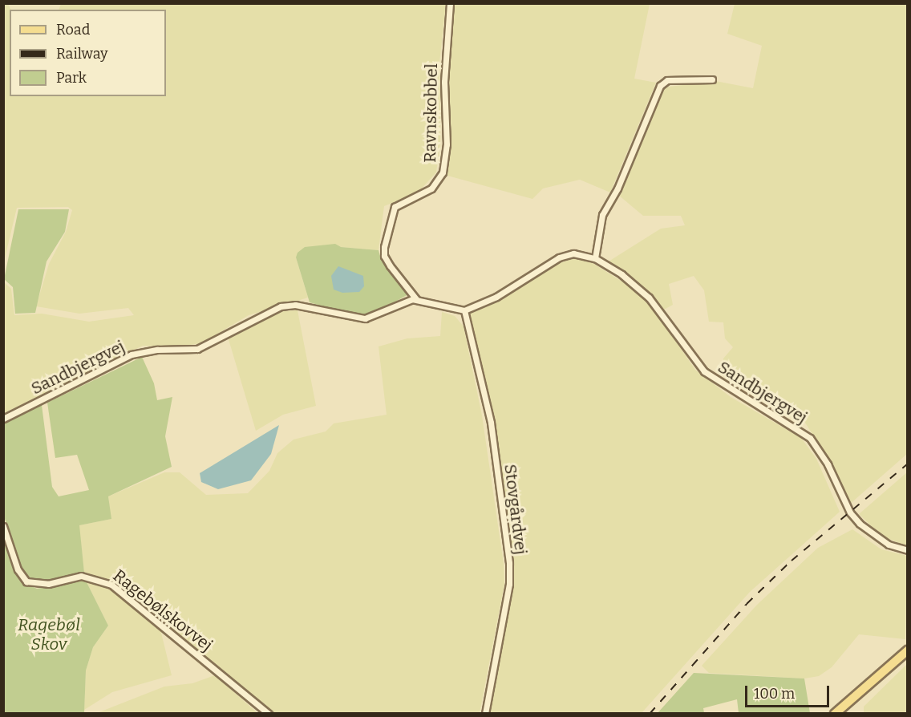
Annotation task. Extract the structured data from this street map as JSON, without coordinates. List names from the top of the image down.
{
  "streets": {
    "street": [
      "Ravnskobbel",
      "Sandbjergvej",
      "Stovgårdvej",
      "Ragebølskovvej"
    ]
  },
  "crossings": [
    ["Ravnskobbel", "Sandbjergvej"],
    ["Sandbjergvej", "Stovgårdvej"]
  ],
  "parks": ["Ragebøl Skov"],
  "legend": ["Road", "Railway", "Park"],
  "scale_bar": "100 m"
}
